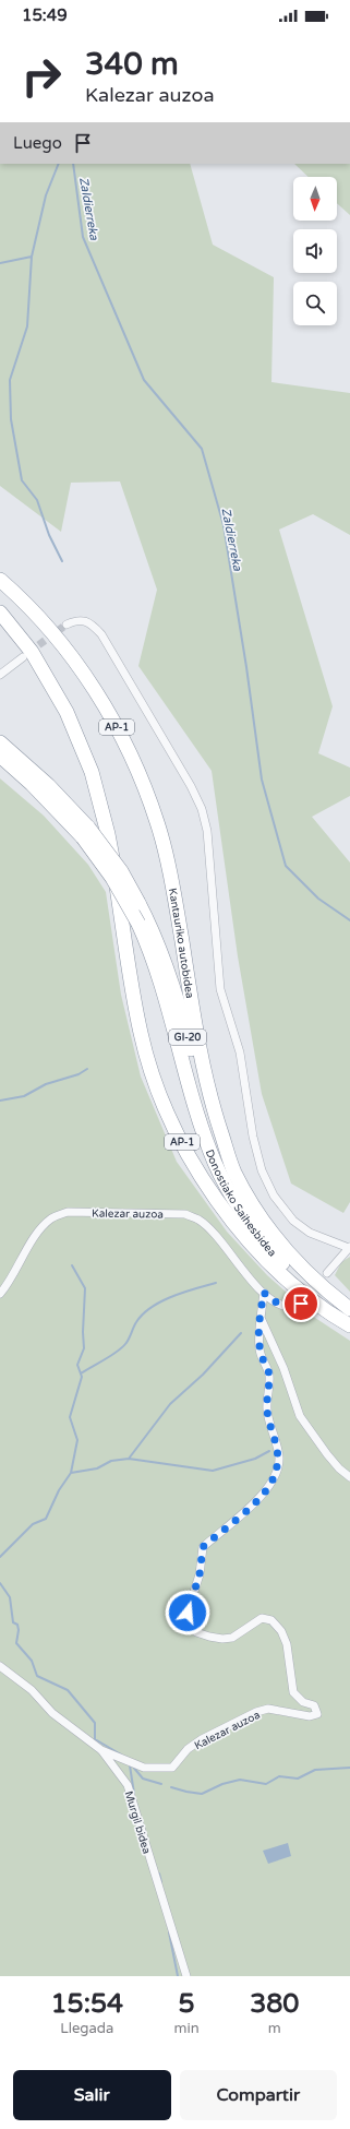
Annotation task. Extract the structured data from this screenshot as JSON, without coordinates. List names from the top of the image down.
{
  "streets": {
    "highway": [
      "AP-1",
      "Kantauriko autobidea",
      "GI-20",
      "Donostiako Saihesbidea"
    ],
    "street": ["Kalezar auzoa", "Murgil bidea"]
  },
  "crossings": [
    ["AP-1", "Donostiako Saihesbidea"],
    ["Kantauriko autobidea", "Donostiako Saihesbidea"],
    ["Kalezar auzoa", "Murgil bidea"]
  ],
  "water": ["Zaldierreka"],
  "north": "bottom",
  "page": {
    "status": "15:49",
    "turn": ["340 m", "Kalezar auzoa"],
    "then": "Luego",
    "eta": [
      "15:54",
      "Llegada",
      "5",
      "min",
      "380",
      "m"
    ],
    "buttons": ["Salir", "Compartir"]
  }
}
